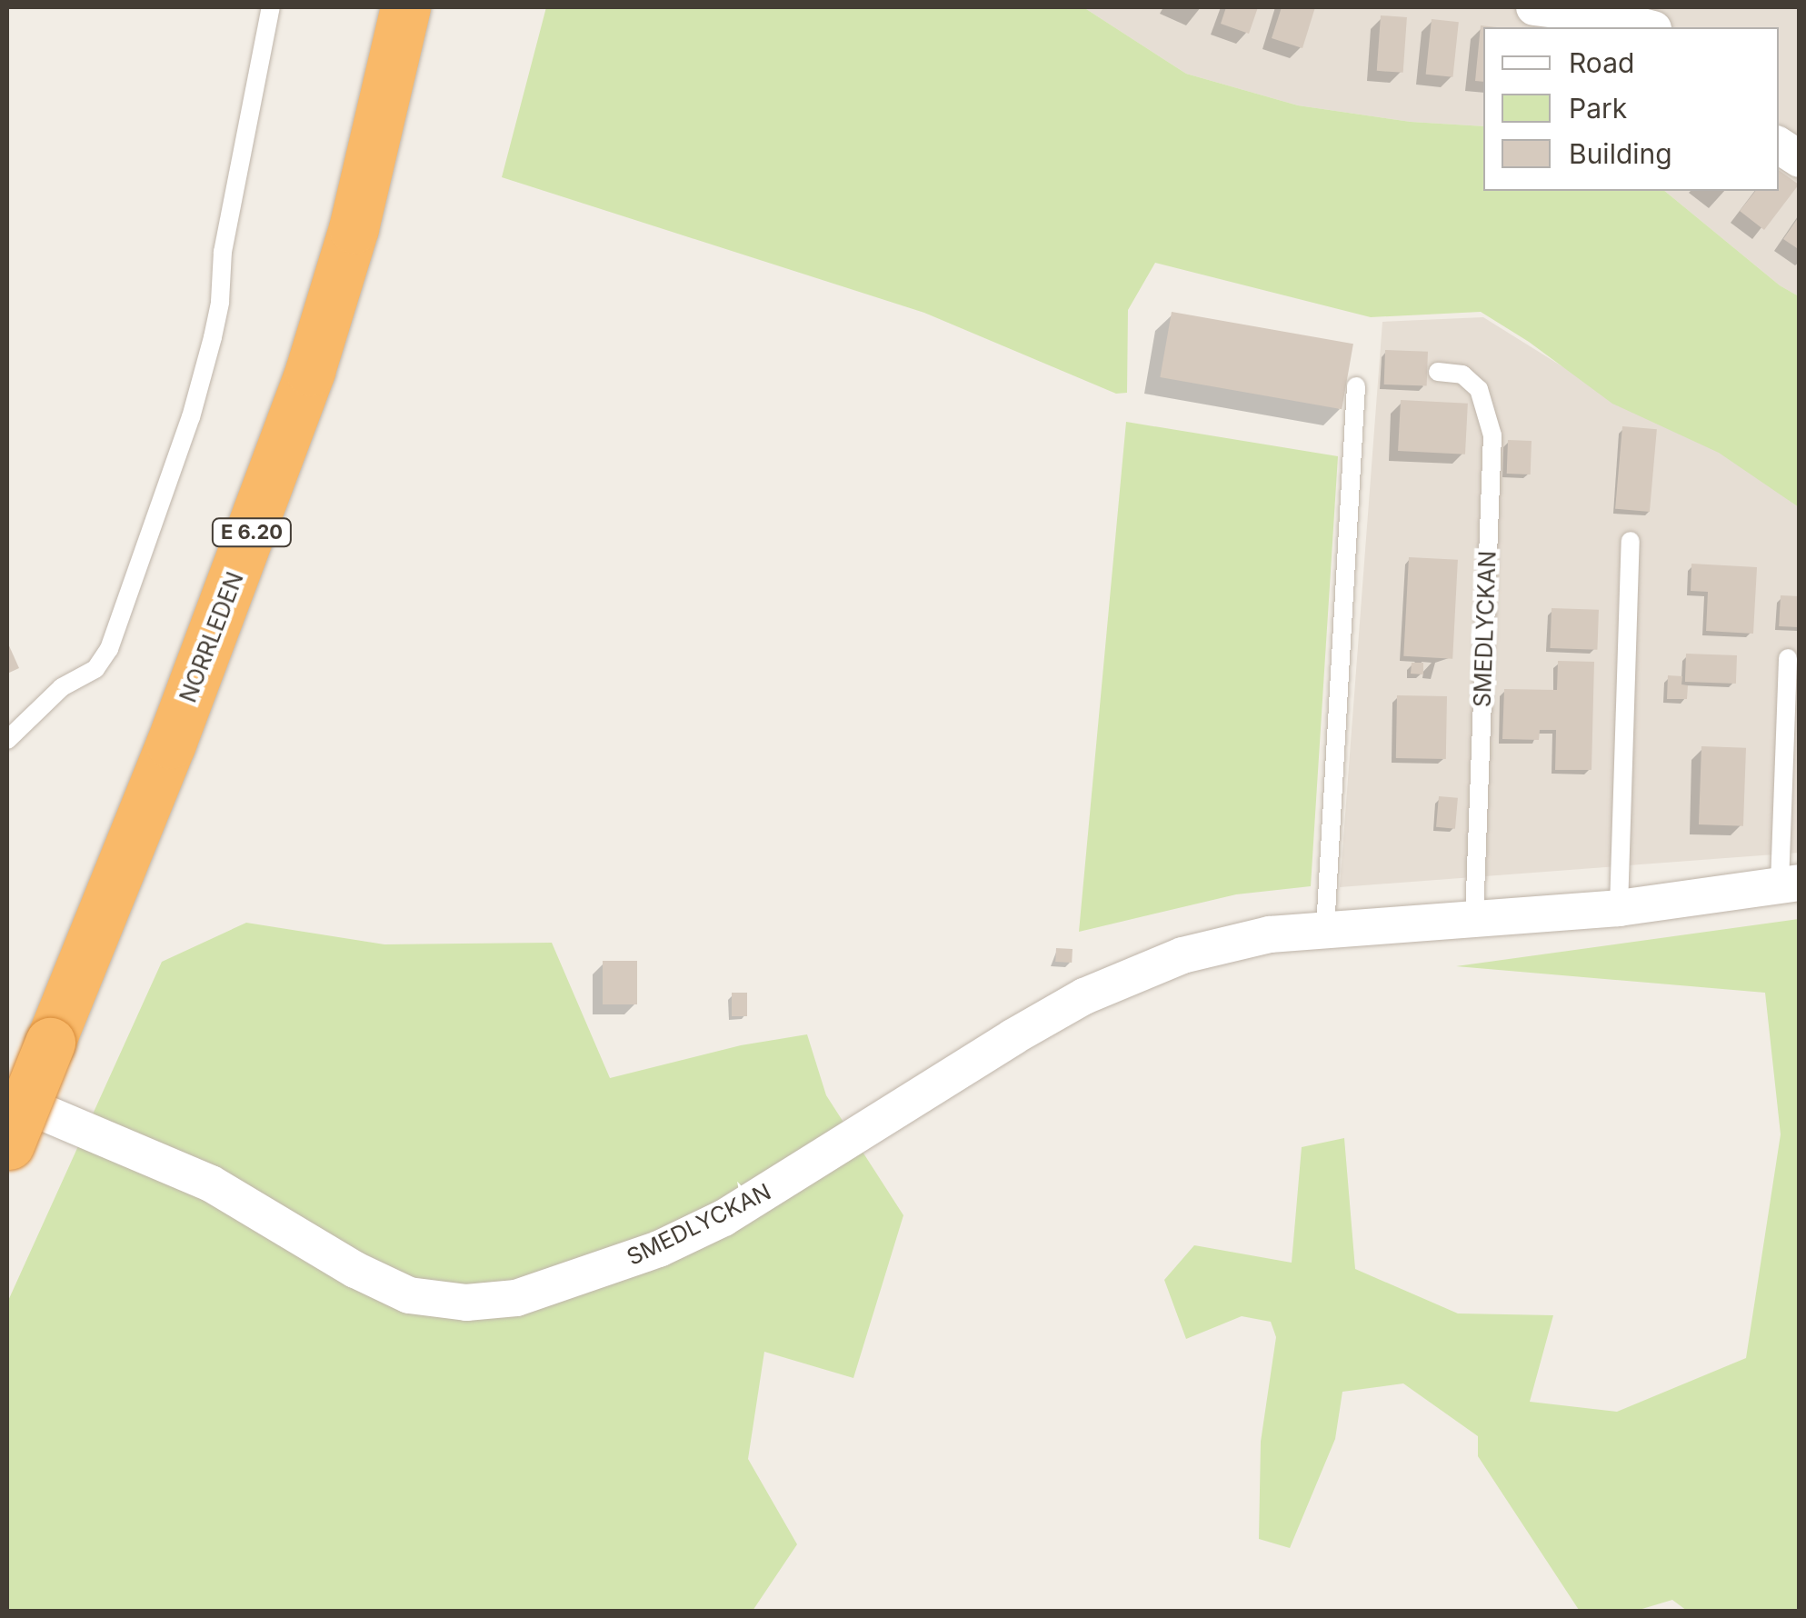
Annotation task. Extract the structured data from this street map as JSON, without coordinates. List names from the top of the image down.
{
  "streets": {
    "highway": ["E 6.20", "NORRLEDEN"],
    "street": ["SMEDLYCKAN"]
  },
  "crossings": [
    ["SMEDLYCKAN", "NORRLEDEN"]
  ],
  "legend": ["Road", "Park", "Building"]
}
